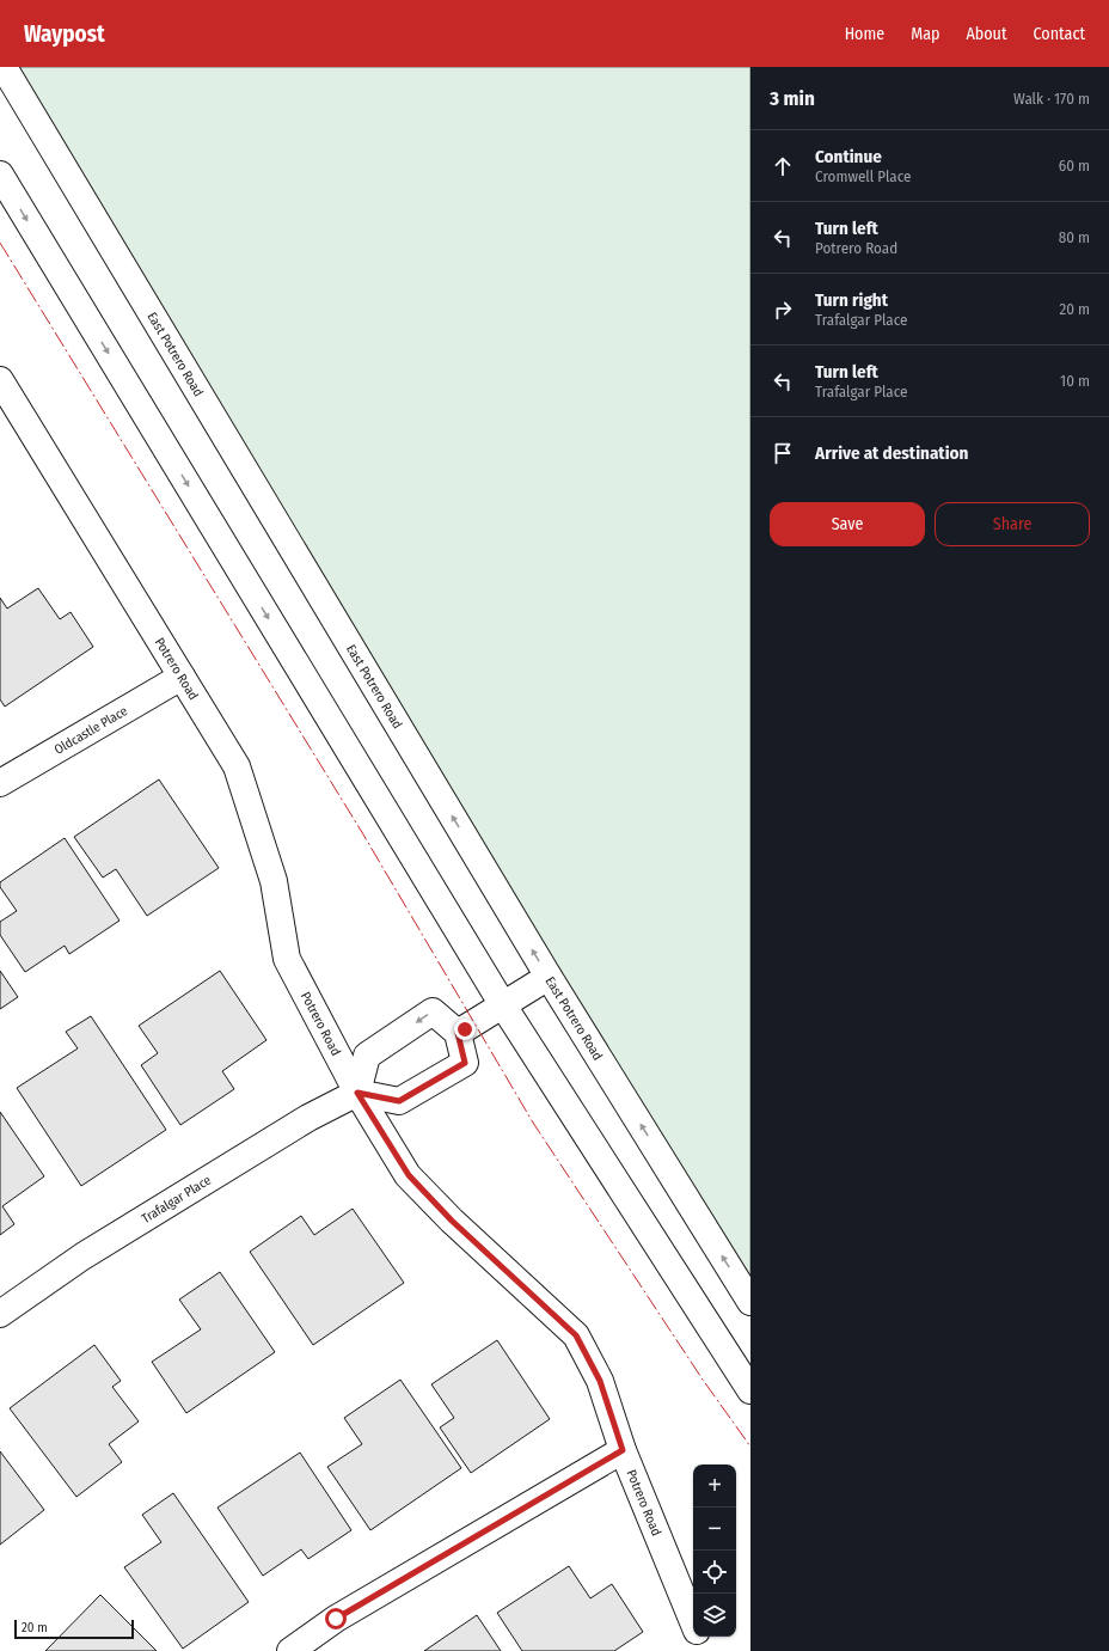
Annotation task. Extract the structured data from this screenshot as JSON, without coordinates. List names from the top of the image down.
{
  "streets": {
    "street": [
      "East Potrero Road",
      "Potrero Road",
      "Oldcastle Place",
      "Trafalgar Place"
    ]
  },
  "crossings": [
    ["Potrero Road", "Oldcastle Place"],
    ["Potrero Road", "Trafalgar Place"]
  ],
  "scale_bar": "20 m",
  "page": {
    "header": "Waypost",
    "nav": [
      "Home",
      "Map",
      "About",
      "Contact"
    ],
    "heading": ["3 min", "Walk · 170 m"],
    "list": [
      ["Continue", "Cromwell Place", "60 m"],
      ["Turn left", "Potrero Road", "80 m"],
      ["Turn right", "Trafalgar Place", "20 m"],
      ["Turn left", "Trafalgar Place", "10 m"],
      "Arrive at destination"
    ],
    "buttons": ["Save", "Share"],
    "map_buttons": ["+", "−"],
    "scale": "20 m"
  }
}
